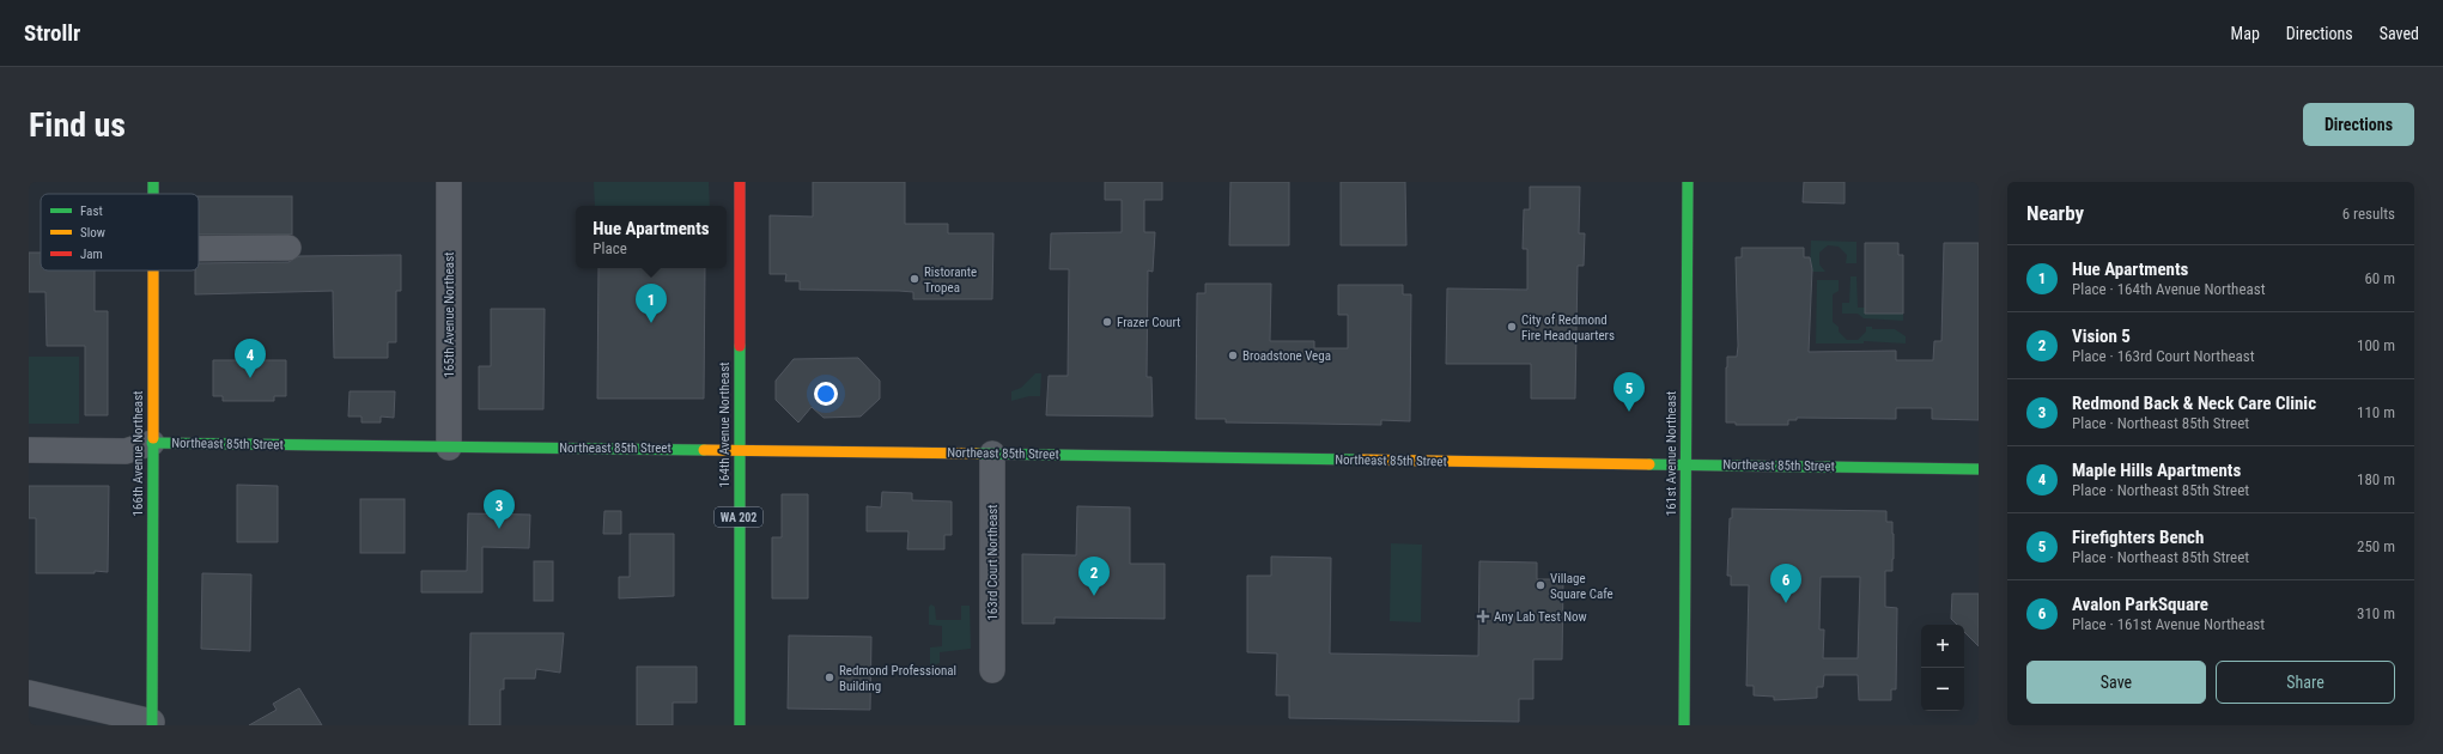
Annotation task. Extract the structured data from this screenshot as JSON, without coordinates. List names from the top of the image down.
{
  "streets": {
    "street": [
      "165th Avenue Northeast",
      "164th Avenue Northeast",
      "Northeast 85th Street",
      "166th Avenue Northeast",
      "161st Avenue Northeast",
      "WA 202",
      "163rd Court Northeast"
    ]
  },
  "crossings": [
    ["165th Avenue Northeast", "Northeast 85th Street"],
    ["164th Avenue Northeast", "Northeast 85th Street"],
    ["Northeast 85th Street", "166th Avenue Northeast"],
    ["Northeast 85th Street", "161st Avenue Northeast"],
    ["Northeast 85th Street", "163rd Court Northeast"]
  ],
  "places": {
    "other": [
      "Ristorante Tropea",
      "Frazer Court",
      "City of Redmond Fire Headquarters",
      "Broadstone Vega",
      "Village Square Cafe",
      "Redmond Professional Building"
    ],
    "health": ["Any Lab Test Now"]
  },
  "legend": ["Fast", "Slow", "Jam"],
  "page": {
    "header": "Strollr",
    "nav": ["Map", "Directions", "Saved"],
    "buttons": [
      "Directions",
      ["Save", "Share"]
    ],
    "title": "Find us",
    "heading": ["Nearby", "6 results"],
    "popup": ["Hue Apartments", "Place"],
    "list": [
      {
        "mark": "1",
        "name": "Hue Apartments",
        "note": "Place · 164th Avenue Northeast",
        "value": "60 m"
      },
      {
        "mark": "2",
        "name": "Vision 5",
        "note": "Place · 163rd Court Northeast",
        "value": "100 m"
      },
      {
        "mark": "3",
        "name": "Redmond Back & Neck Care Clinic",
        "note": "Place · Northeast 85th Street",
        "value": "110 m"
      },
      {
        "mark": "4",
        "name": "Maple Hills Apartments",
        "note": "Place · Northeast 85th Street",
        "value": "180 m"
      },
      {
        "mark": "5",
        "name": "Firefighters Bench",
        "note": "Place · Northeast 85th Street",
        "value": "250 m"
      },
      {
        "mark": "6",
        "name": "Avalon ParkSquare",
        "note": "Place · 161st Avenue Northeast",
        "value": "310 m"
      }
    ],
    "pins": [
      "1",
      "4",
      "5",
      "3",
      "2",
      "6"
    ],
    "map_buttons": ["+", "−"]
  }
}
